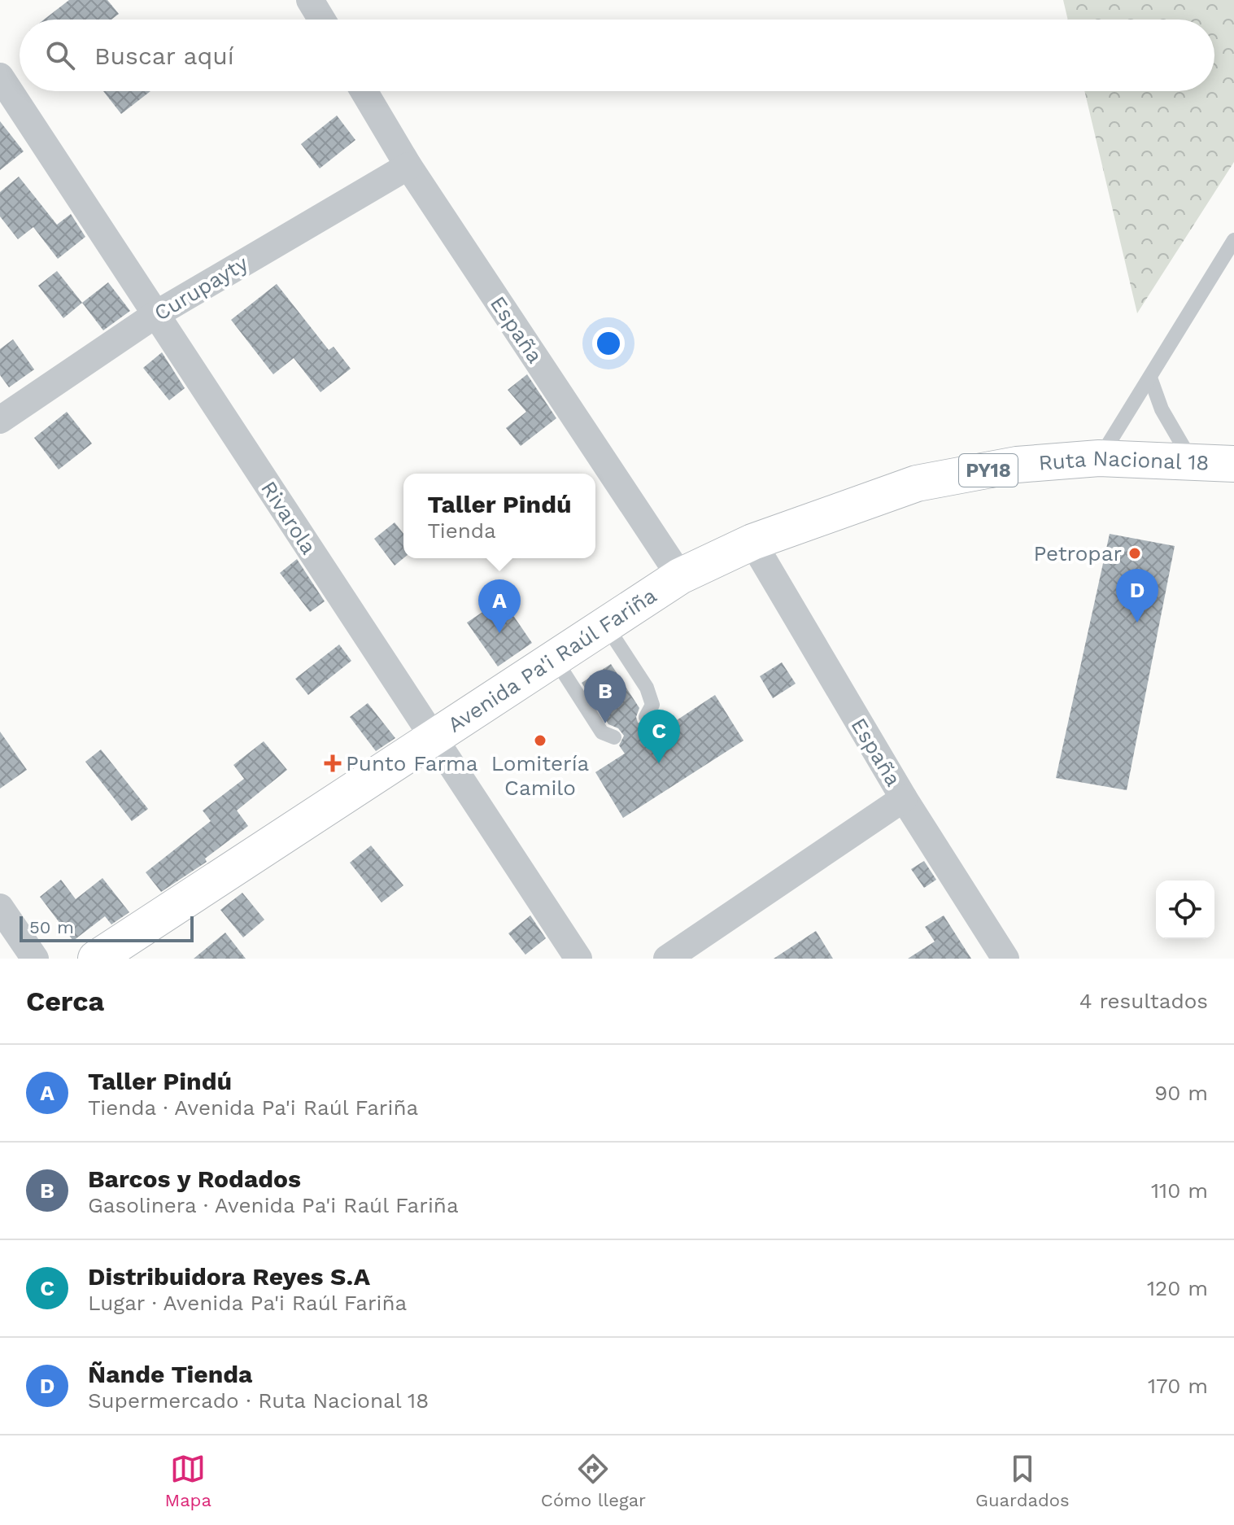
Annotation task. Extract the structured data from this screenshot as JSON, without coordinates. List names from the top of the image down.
{
  "streets": {
    "highway": ["Ruta Nacional 18", "PY18", "Avenida Pa'i Raúl Fariña"],
    "street": ["Curupayty", "España", "Rivarola"]
  },
  "crossings": [
    ["Curupayty", "España"],
    ["Curupayty", "Rivarola"],
    ["España", "Ruta Nacional 18"],
    ["España", "Avenida Pa'i Raúl Fariña"],
    ["Ruta Nacional 18", "Avenida Pa'i Raúl Fariña"],
    ["Rivarola", "Avenida Pa'i Raúl Fariña"]
  ],
  "places": {
    "other": ["Petropar", "Lomitería Camilo"],
    "health": ["Punto Farma"]
  },
  "scale_bar": "50 m",
  "page": {
    "search": "Buscar aquí",
    "popup": ["Taller Pindú", "Tienda"],
    "pins": [
      "D",
      "A",
      "B",
      "C"
    ],
    "scale": "50 m",
    "heading": ["Cerca", "4 resultados"],
    "list": [
      {
        "mark": "A",
        "name": "Taller Pindú",
        "note": "Tienda · Avenida Pa'i Raúl Fariña",
        "value": "90 m"
      },
      {
        "mark": "B",
        "name": "Barcos y Rodados",
        "note": "Gasolinera · Avenida Pa'i Raúl Fariña",
        "value": "110 m"
      },
      {
        "mark": "C",
        "name": "Distribuidora Reyes S.A",
        "note": "Lugar · Avenida Pa'i Raúl Fariña",
        "value": "120 m"
      },
      {
        "mark": "D",
        "name": "Ñande Tienda",
        "note": "Supermercado · Ruta Nacional 18",
        "value": "170 m"
      }
    ],
    "nav": ["Mapa", "Cómo llegar", "Guardados"]
  }
}
